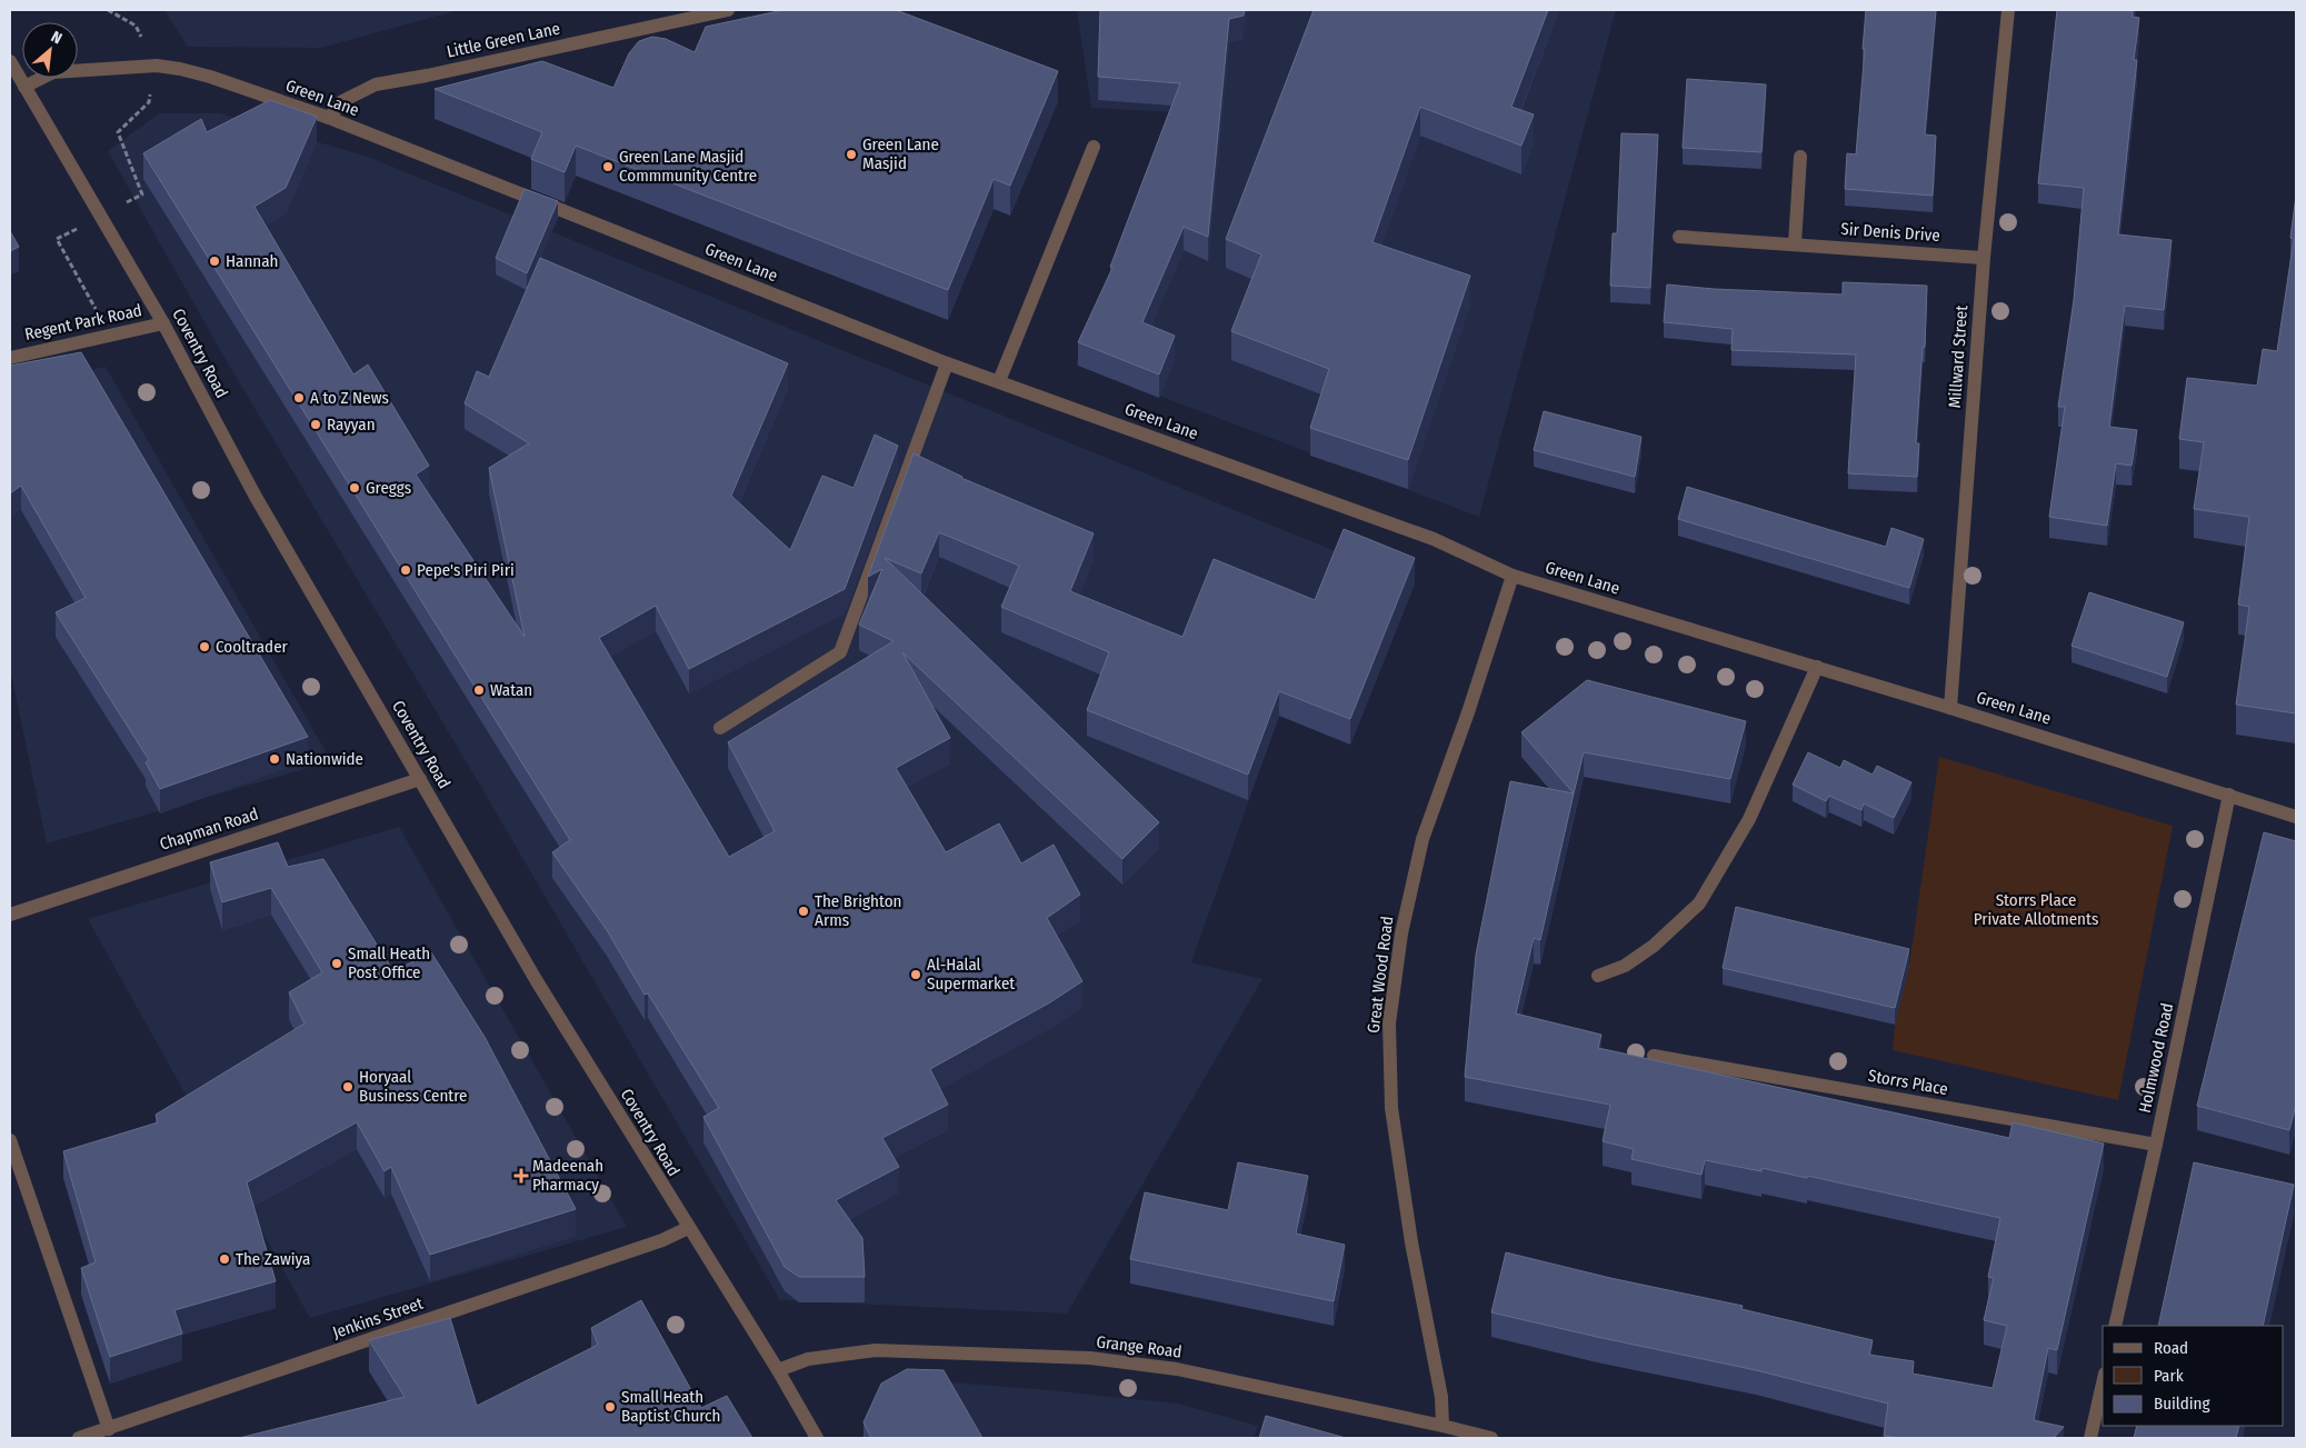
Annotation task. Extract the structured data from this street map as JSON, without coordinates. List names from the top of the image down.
{
  "streets": {
    "street": [
      "Little Green Lane",
      "Green Lane",
      "Sir Denis Drive",
      "Regent Park Road",
      "Coventry Road",
      "Millward Street",
      "Chapman Road",
      "Great Wood Road",
      "Holmwood Road",
      "Storrs Place",
      "Jenkins Street",
      "Grange Road"
    ]
  },
  "crossings": [
    ["Little Green Lane", "Green Lane"],
    ["Green Lane", "Coventry Road"],
    ["Green Lane", "Millward Street"],
    ["Green Lane", "Great Wood Road"],
    ["Green Lane", "Holmwood Road"],
    ["Sir Denis Drive", "Millward Street"],
    ["Regent Park Road", "Coventry Road"],
    ["Coventry Road", "Chapman Road"],
    ["Coventry Road", "Jenkins Street"],
    ["Coventry Road", "Grange Road"],
    ["Great Wood Road", "Grange Road"],
    ["Holmwood Road", "Storrs Place"]
  ],
  "parks": ["Storrs Place Private Allotments"],
  "places": {
    "other": [
      "Green Lane Masjid",
      "Green Lane Masjid Commmunity Centre",
      "Hannah",
      "A to Z News",
      "Rayyan",
      "Greggs",
      "Pepe's Piri Piri",
      "Cooltrader",
      "Watan",
      "Nationwide",
      "The Brighton Arms",
      "Small Heath Post Office",
      "Al-Halal Supermarket",
      "Horyaal Business Centre",
      "The Zawiya",
      "Small Heath Baptist Church"
    ],
    "health": ["Madeenah Pharmacy"]
  },
  "legend": ["Road", "Park", "Building"],
  "north": "top right"
}
